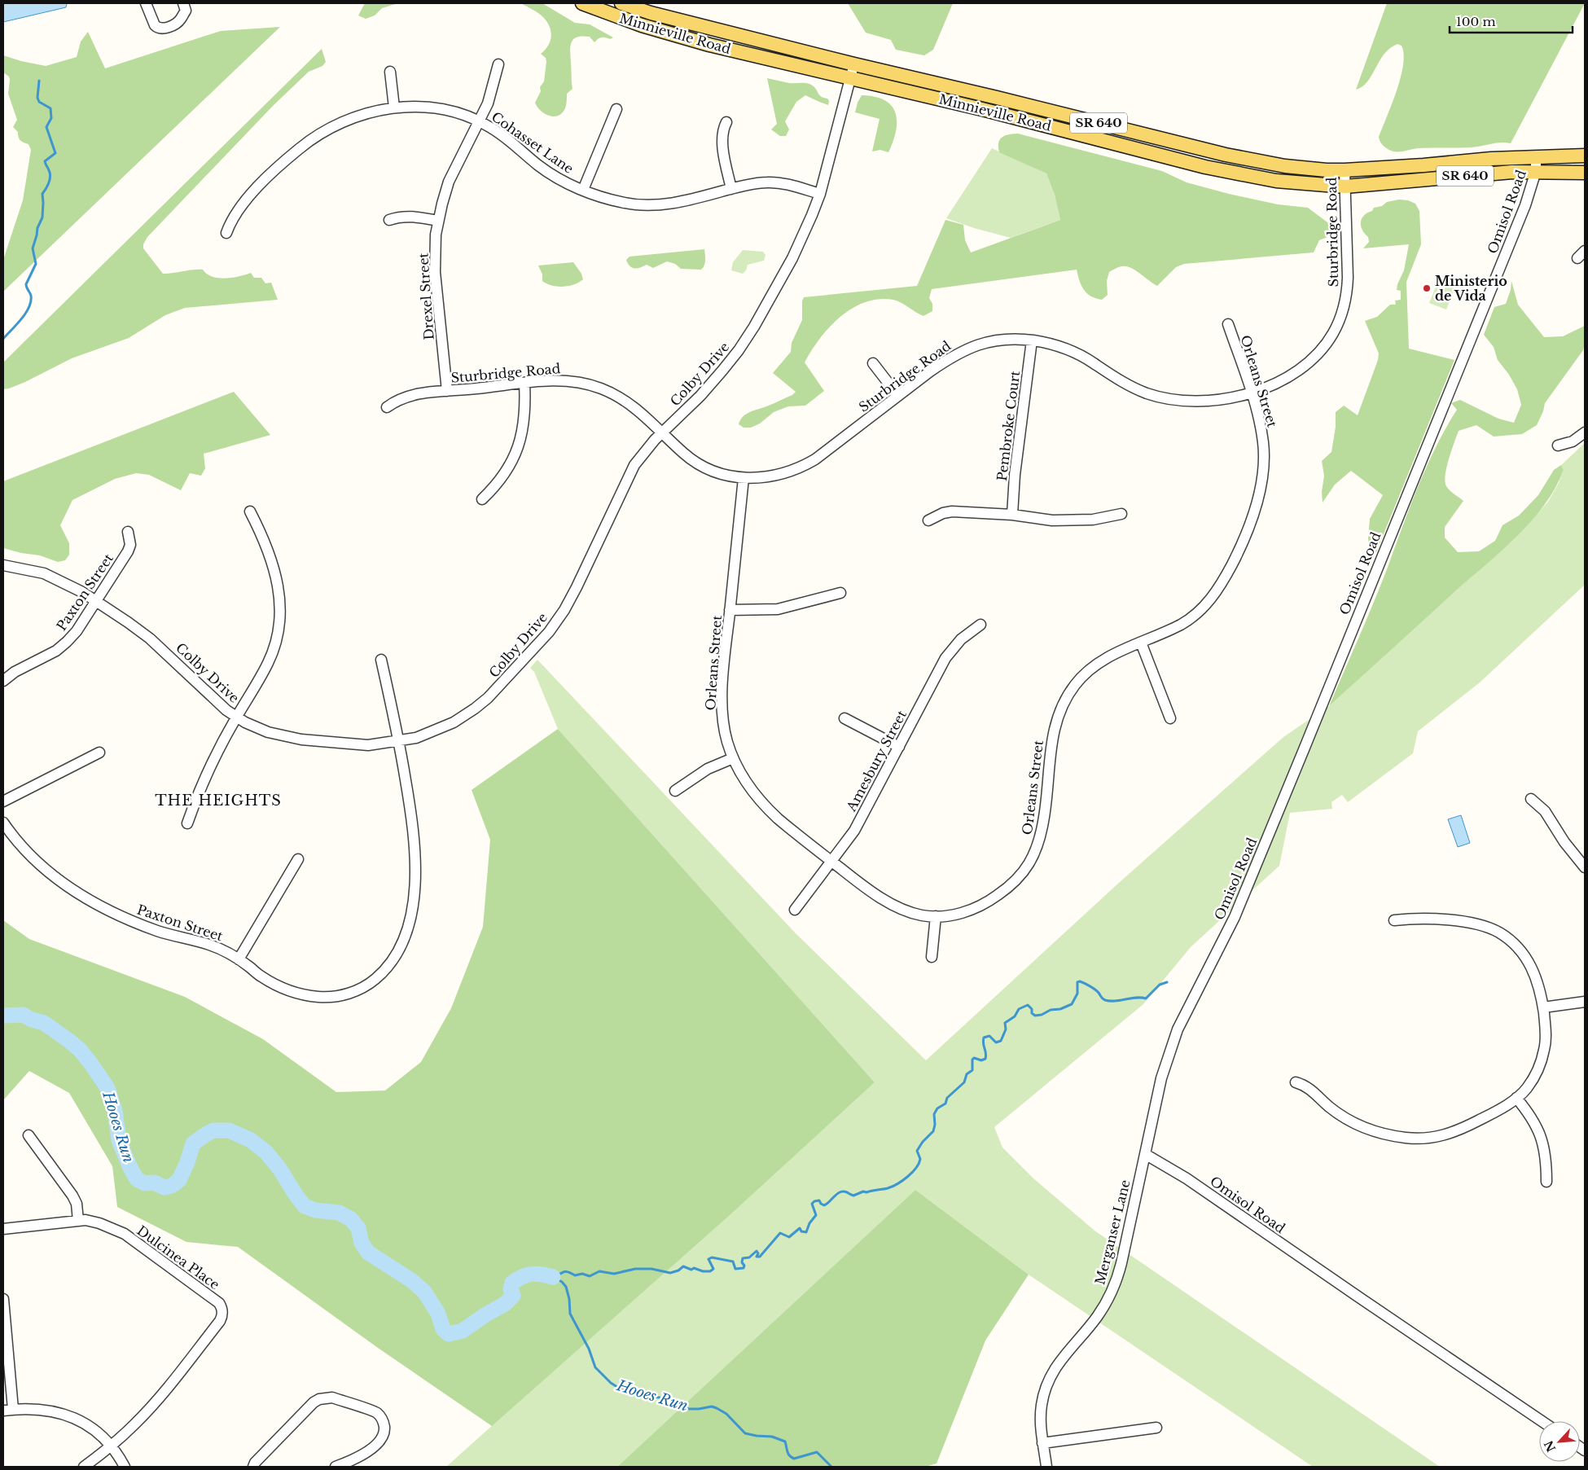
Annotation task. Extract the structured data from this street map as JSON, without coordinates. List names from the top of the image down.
{
  "streets": {
    "main road": ["Minnieville Road", "SR 640"],
    "street": [
      "Cohasset Lane",
      "Omisol Road",
      "Sturbridge Road",
      "Drexel Street",
      "Colby Drive",
      "Orleans Street",
      "Pembroke Court",
      "Paxton Street",
      "Amesbury Street",
      "Merganser Lane",
      "Dulcinea Place"
    ]
  },
  "crossings": [
    ["Minnieville Road", "Omisol Road"],
    ["Minnieville Road", "Sturbridge Road"],
    ["Minnieville Road", "Colby Drive"],
    ["Cohasset Lane", "Drexel Street"],
    ["Cohasset Lane", "Colby Drive"],
    ["Omisol Road", "Merganser Lane"],
    ["Sturbridge Road", "Drexel Street"],
    ["Sturbridge Road", "Colby Drive"],
    ["Sturbridge Road", "Orleans Street"],
    ["Sturbridge Road", "Pembroke Court"],
    ["Colby Drive", "Paxton Street"],
    ["Orleans Street", "Amesbury Street"]
  ],
  "districts": ["THE HEIGHTS"],
  "water": ["Hooes Run"],
  "places": ["Ministerio de Vida"],
  "scale_bar": "100 m",
  "north": "bottom left"
}
